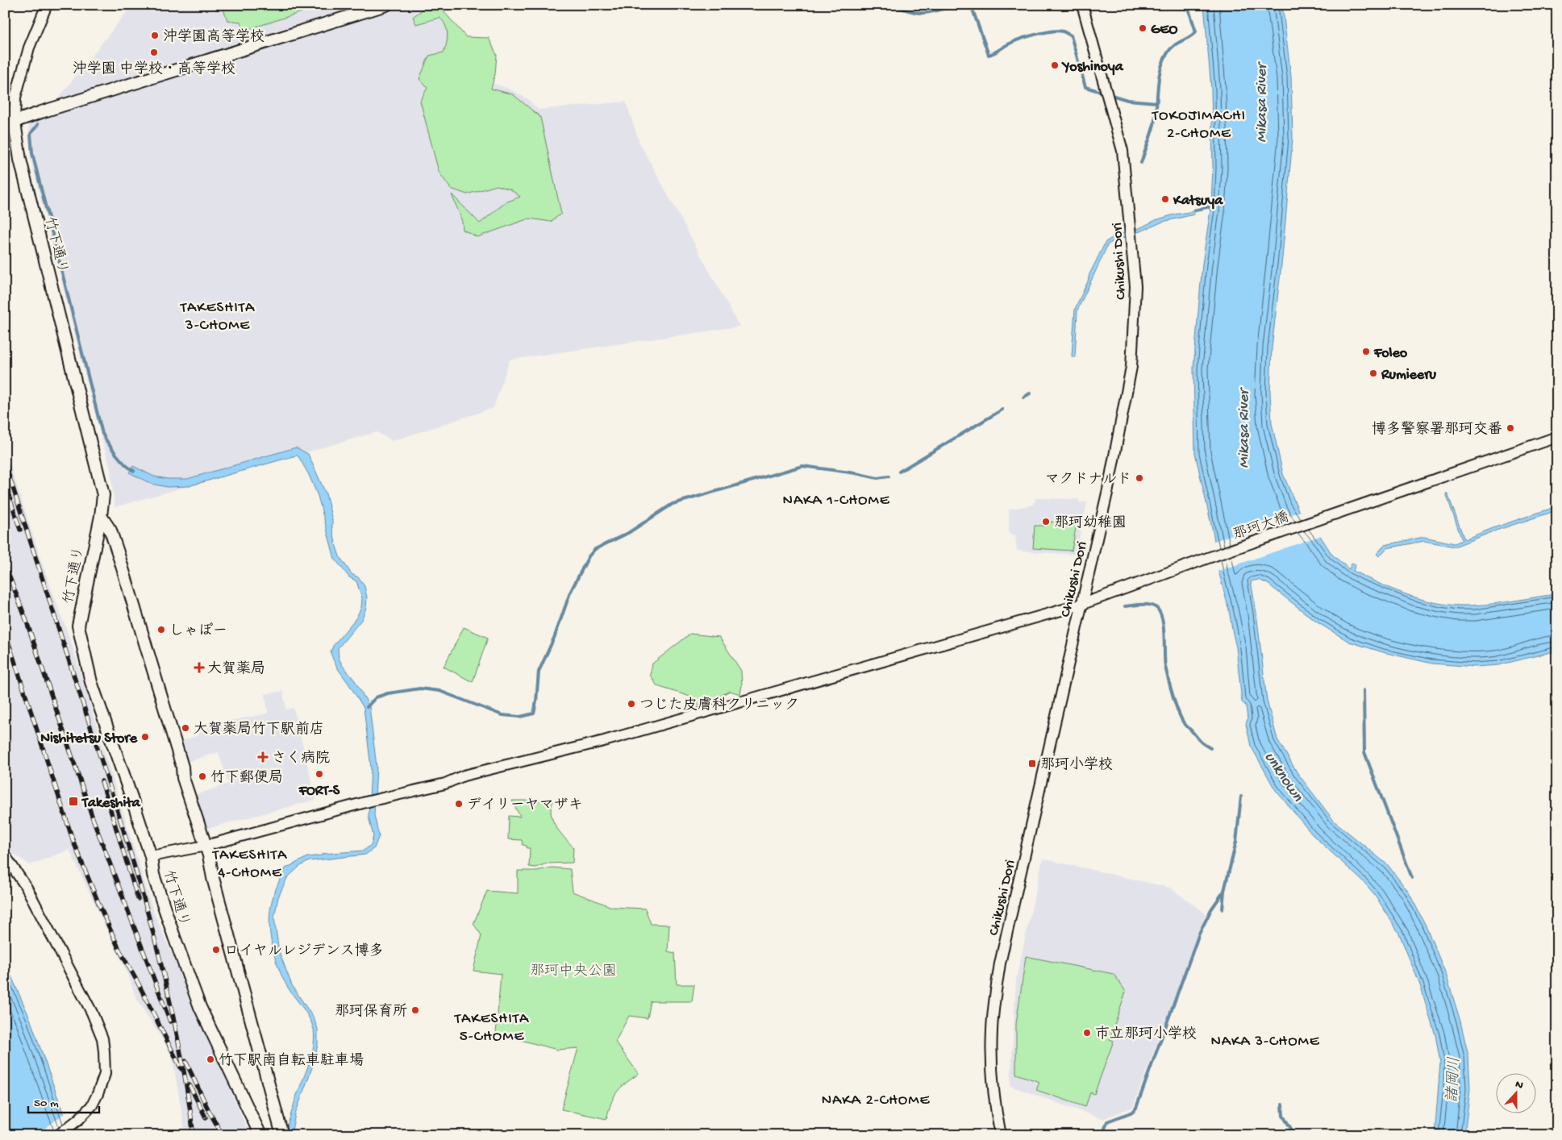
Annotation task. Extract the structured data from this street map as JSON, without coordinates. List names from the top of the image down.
{
  "streets": {
    "main road": ["竹下通り"],
    "street": ["Chikushi Dori", "那珂大橋"]
  },
  "crossings": [
    ["竹下通り", "那珂大橋"],
    ["Chikushi Dori", "那珂大橋"]
  ],
  "districts": [
    "TOKOJIMACHI 2-CHOME",
    "TAKESHITA 3-CHOME",
    "NAKA 1-CHOME",
    "TAKESHITA 4-CHOME",
    "TAKESHITA 5-CHOME",
    "NAKA 3-CHOME",
    "NAKA 2-CHOME"
  ],
  "water": ["Mikasa River", "unknown", "諸岡川"],
  "parks": ["那珂中央公園"],
  "places": {
    "other": [
      "GEO",
      "沖学園高等学校",
      "沖学園 中学校・高等学校",
      "Yoshinoya",
      "Katsuya",
      "Foleo",
      "Rumieeru",
      "博多警察署那珂交番",
      "マクドナルド",
      "那珂幼稚園",
      "しゃぽー",
      "つじた皮膚科クリニック",
      "大賀薬局竹下駅前店",
      "Nishitetsu Store",
      "FORT-S",
      "竹下郵便局",
      "デイリーヤマザキ",
      "ロイヤルレジデンス博多",
      "那珂保育所",
      "市立那珂小学校",
      "竹下駅南自転車駐車場"
    ],
    "health": ["大賀薬局", "さく病院"],
    "transit": ["那珂小学校", "Takeshita"]
  },
  "scale_bar": "50 m",
  "north": "top"
}
